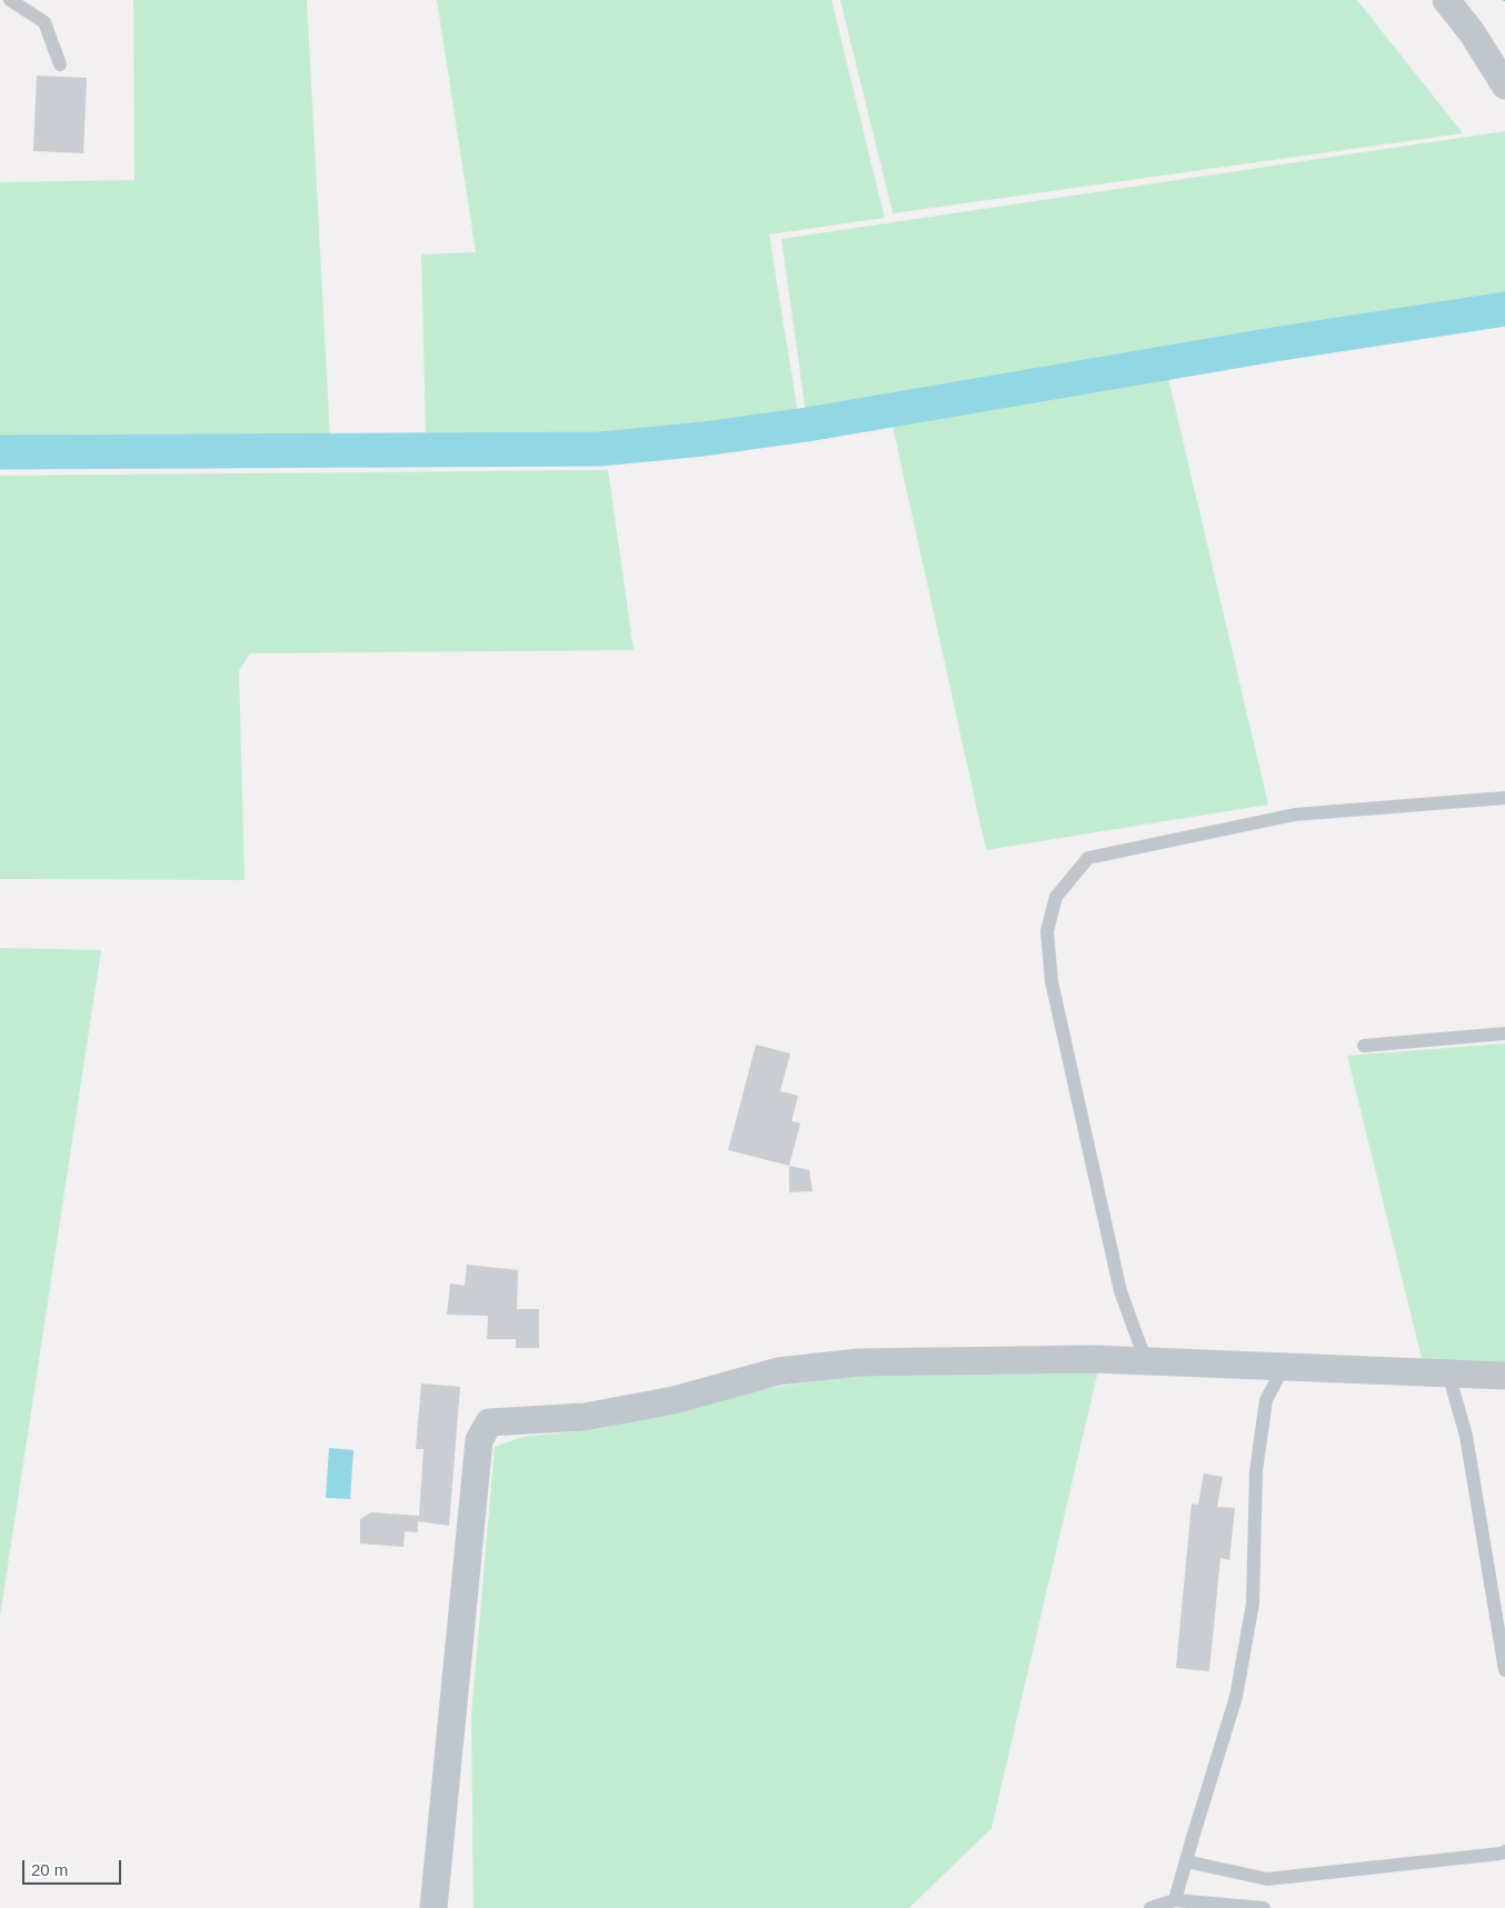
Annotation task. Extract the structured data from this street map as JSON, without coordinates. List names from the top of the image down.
{
  "scale_bar": "20 m"
}
